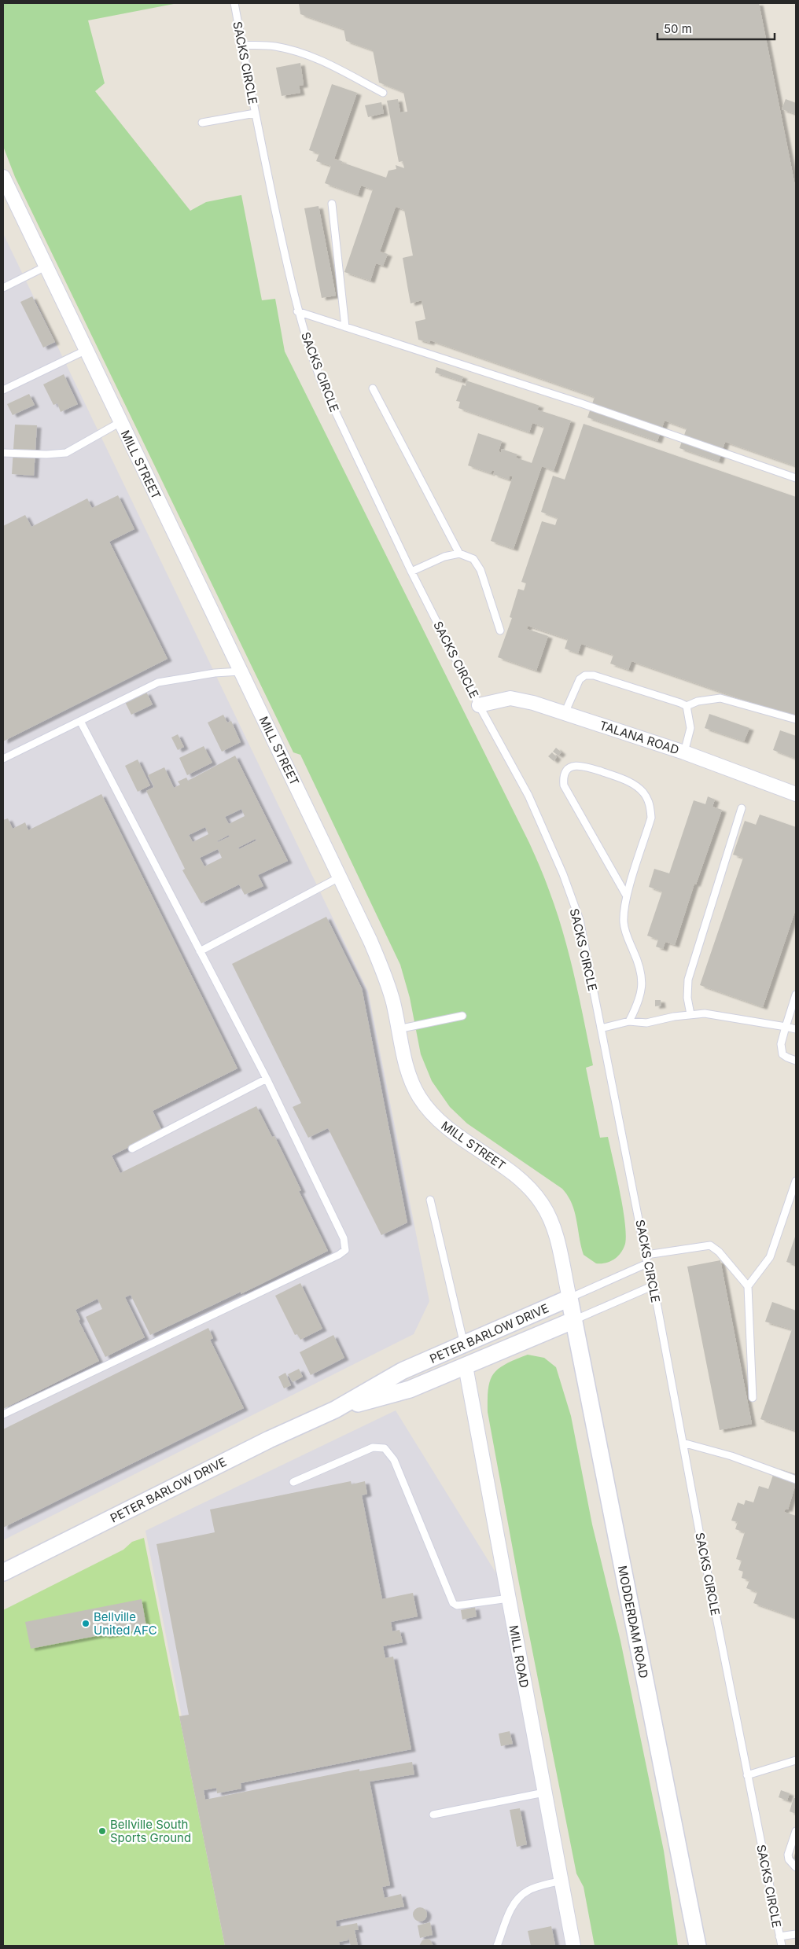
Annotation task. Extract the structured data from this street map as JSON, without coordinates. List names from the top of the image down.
{
  "streets": {
    "street": [
      "MILL STREET",
      "TALANA ROAD",
      "PETER BARLOW DRIVE",
      "MODDERDAM ROAD",
      "MILL ROAD"
    ],
    "lane": ["SACKS CIRCLE"]
  },
  "crossings": [
    ["SACKS CIRCLE", "TALANA ROAD"],
    ["SACKS CIRCLE", "PETER BARLOW DRIVE"],
    ["MILL STREET", "PETER BARLOW DRIVE"],
    ["MILL STREET", "MODDERDAM ROAD"],
    ["PETER BARLOW DRIVE", "MODDERDAM ROAD"],
    ["PETER BARLOW DRIVE", "MILL ROAD"]
  ],
  "places": ["Bellville United AFC", "Bellville South Sports Ground"],
  "scale_bar": "50 m"
}
